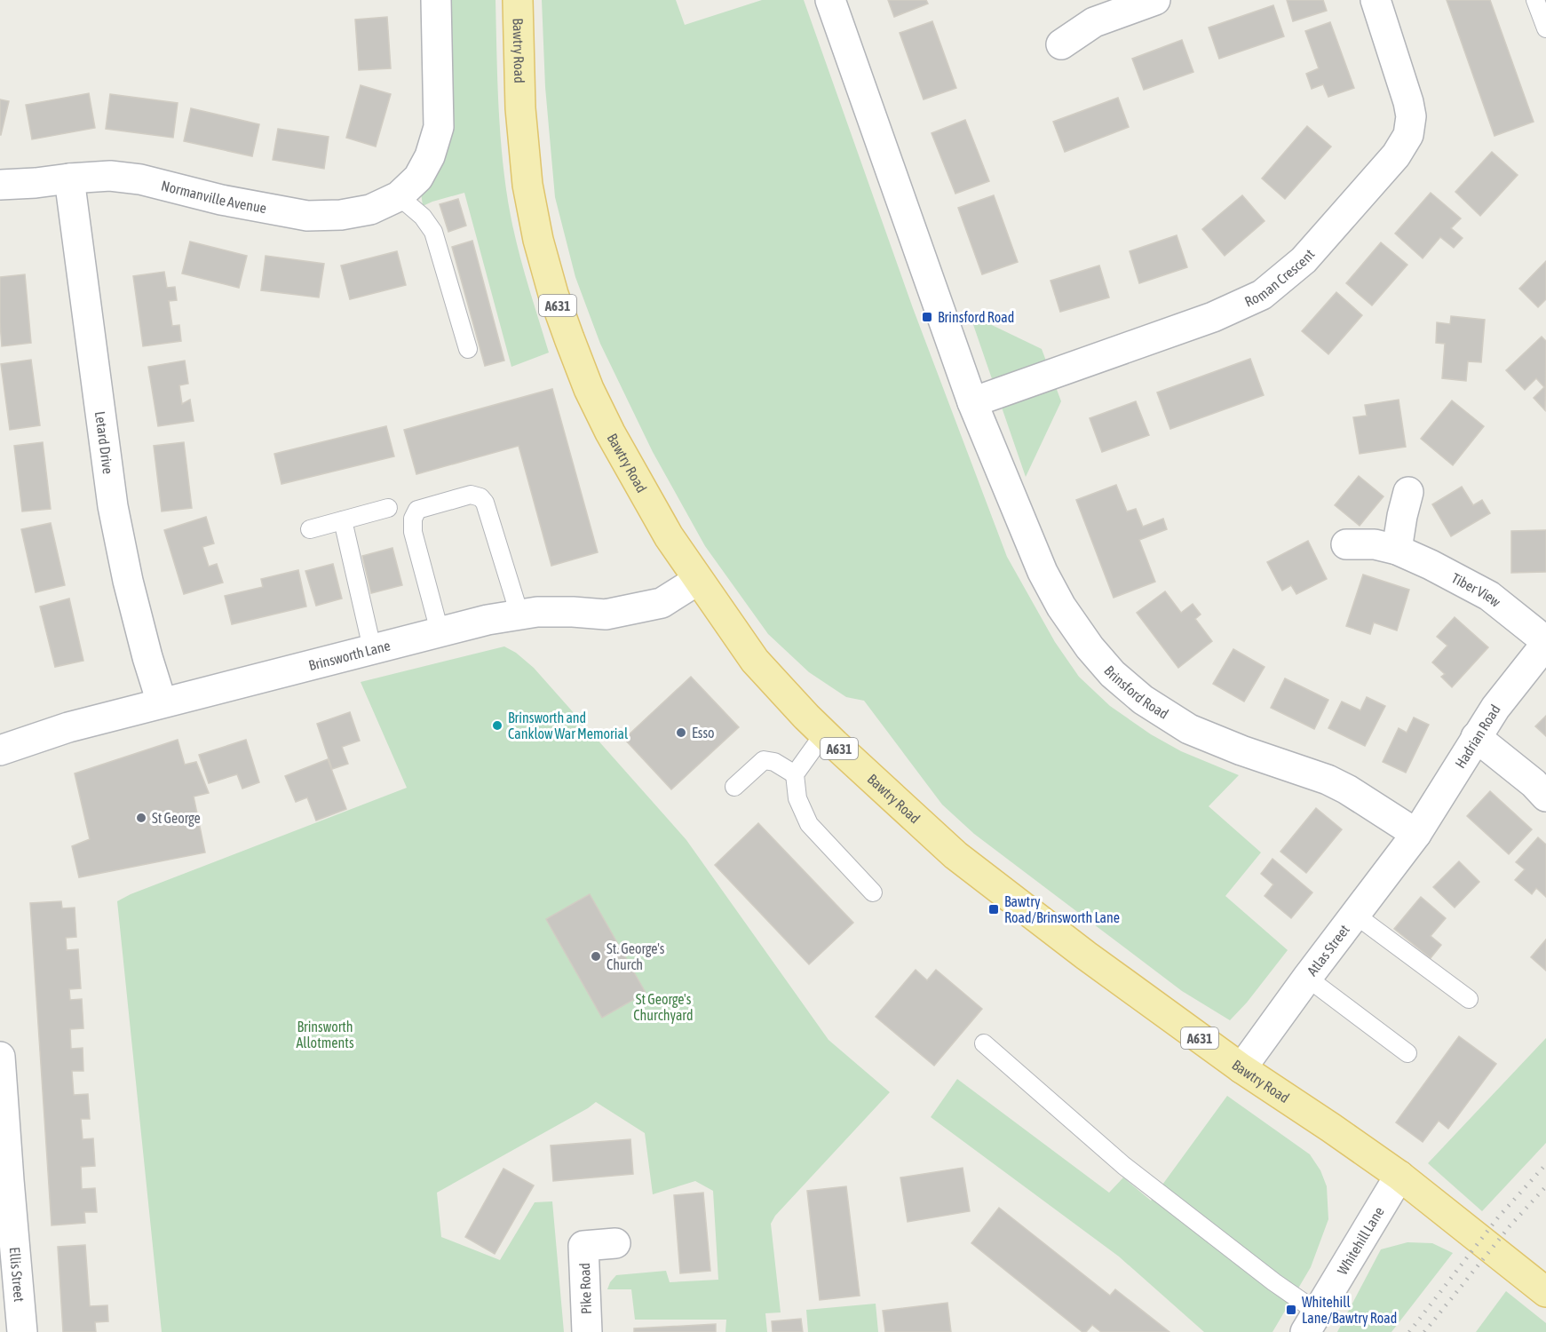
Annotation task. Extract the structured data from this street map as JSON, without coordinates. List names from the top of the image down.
{
  "streets": {
    "main road": ["Bawtry Road", "A631"],
    "street": [
      "Normanville Avenue",
      "Roman Crescent",
      "Letard Drive",
      "Tiber View",
      "Brinsworth Lane",
      "Brinsford Road",
      "Hadrian Road",
      "Atlas Street",
      "Whitehill Lane",
      "Ellis Street",
      "Pike Road"
    ]
  },
  "crossings": [
    ["Bawtry Road", "Brinsworth Lane"],
    ["Bawtry Road", "Atlas Street"],
    ["Bawtry Road", "Whitehill Lane"],
    ["Normanville Avenue", "Letard Drive"],
    ["Roman Crescent", "Brinsford Road"],
    ["Letard Drive", "Brinsworth Lane"],
    ["Tiber View", "Hadrian Road"],
    ["Brinsford Road", "Hadrian Road"],
    ["Brinsford Road", "Atlas Street"],
    ["Hadrian Road", "Atlas Street"]
  ],
  "parks": ["St George's Churchyard", "Brinsworth Allotments"],
  "places": {
    "transit": ["Brinsford Road", "Bawtry Road/Brinsworth Lane", "Whitehill Lane/Bawtry Road"],
    "other": [
      "Brinsworth and Canklow War Memorial",
      "Esso",
      "St George",
      "St. George's Church"
    ]
  }
}
